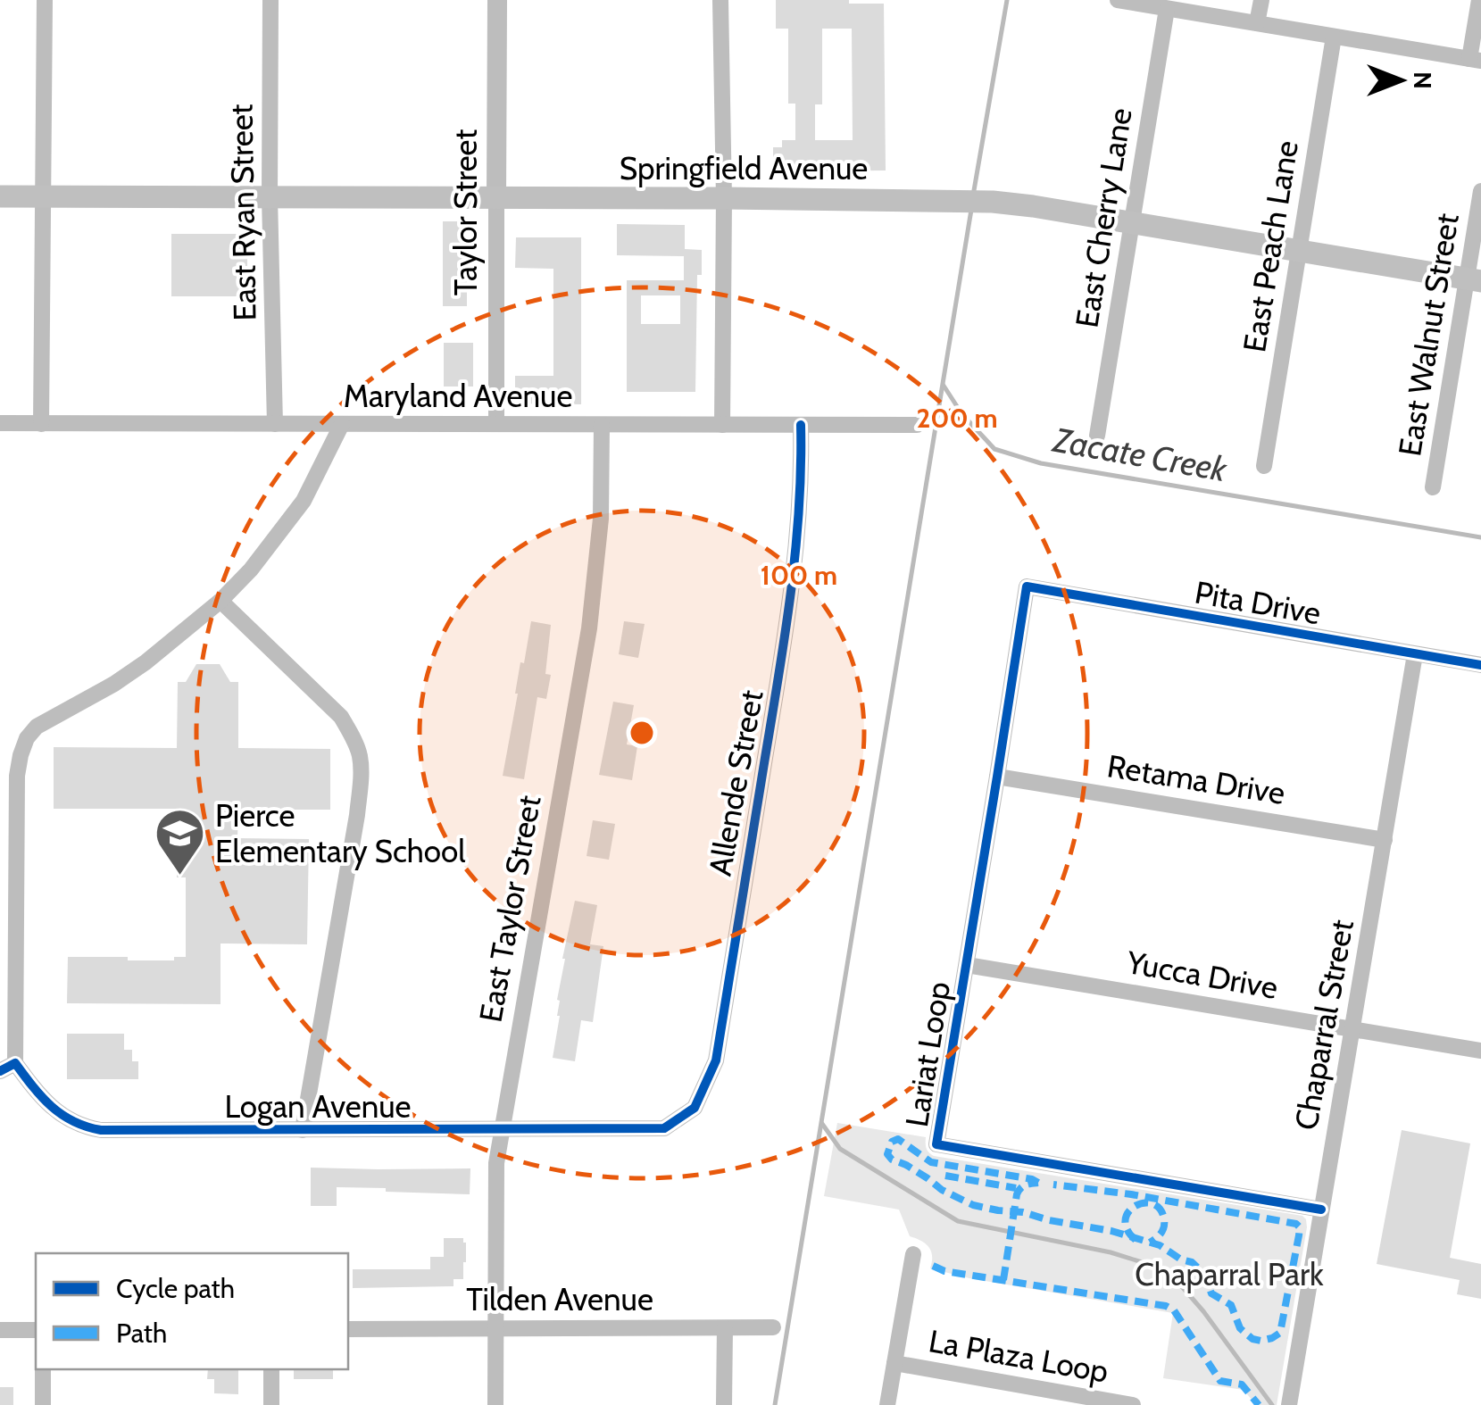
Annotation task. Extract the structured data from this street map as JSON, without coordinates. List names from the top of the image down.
{
  "streets": {
    "main road": ["Springfield Avenue"],
    "street": [
      "East Ryan Street",
      "Taylor Street",
      "East Cherry Lane",
      "East Peach Lane",
      "East Walnut Street",
      "Maryland Avenue",
      "Pita Drive",
      "Retama Drive",
      "Allende Street",
      "East Taylor Street",
      "Yucca Drive",
      "Chaparral Street",
      "Lariat Loop",
      "Logan Avenue",
      "Tilden Avenue",
      "La Plaza Loop"
    ]
  },
  "crossings": [
    ["Springfield Avenue", "East Ryan Street"],
    ["Springfield Avenue", "Taylor Street"],
    ["Springfield Avenue", "East Cherry Lane"],
    ["Springfield Avenue", "East Peach Lane"],
    ["Springfield Avenue", "East Walnut Street"],
    ["East Ryan Street", "Maryland Avenue"],
    ["Taylor Street", "Maryland Avenue"],
    ["Maryland Avenue", "Allende Street"],
    ["Maryland Avenue", "East Taylor Street"],
    ["Pita Drive", "Chaparral Street"],
    ["Pita Drive", "Lariat Loop"],
    ["Retama Drive", "Chaparral Street"],
    ["Retama Drive", "Lariat Loop"],
    ["Allende Street", "Logan Avenue"],
    ["East Taylor Street", "Logan Avenue"],
    ["East Taylor Street", "Tilden Avenue"],
    ["Yucca Drive", "Chaparral Street"],
    ["Yucca Drive", "Lariat Loop"],
    ["Chaparral Street", "Lariat Loop"]
  ],
  "water": ["Zacate Creek"],
  "parks": ["Chaparral Park"],
  "places": {
    "school or university": ["Pierce Elementary School"]
  },
  "legend": ["Cycle path", "Path"],
  "north": "right",
  "rings": ["200 m", "100 m"]
}
